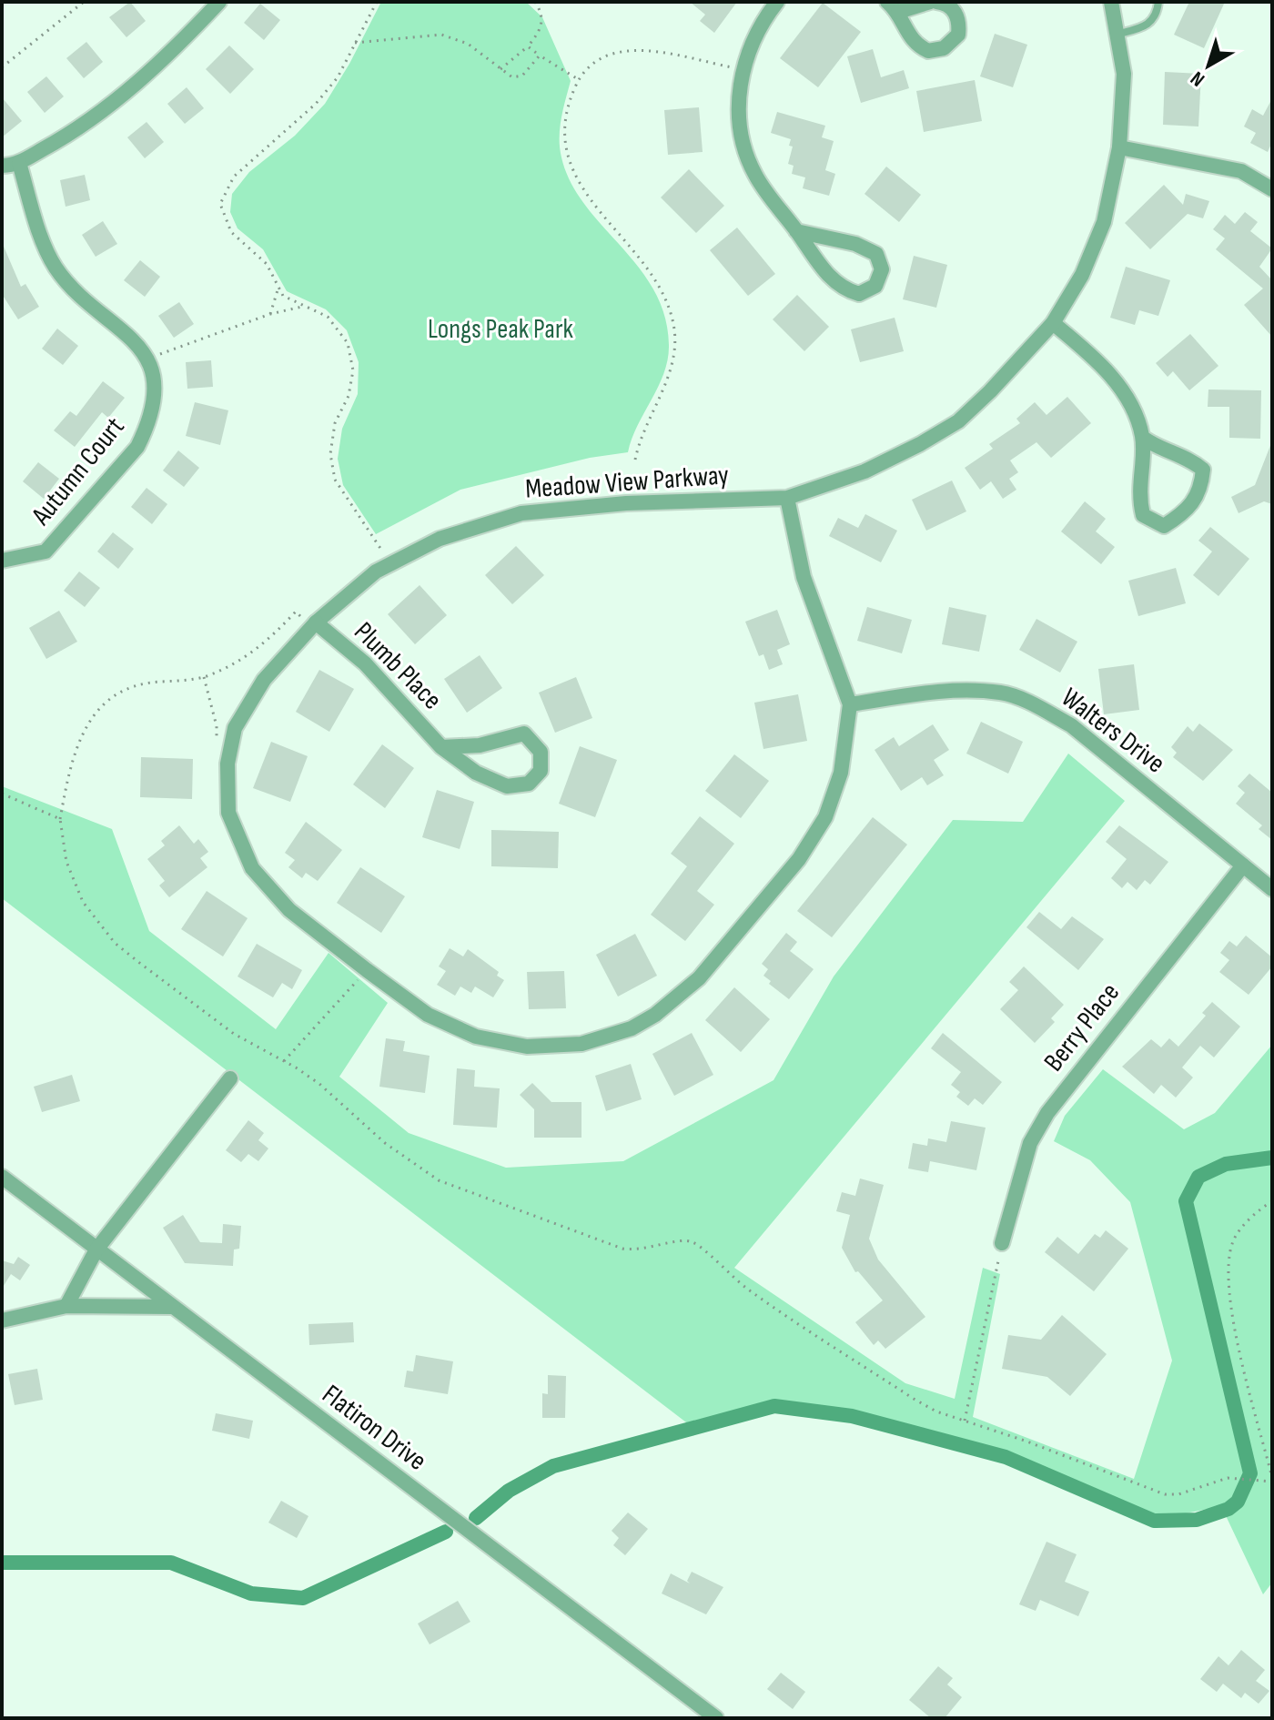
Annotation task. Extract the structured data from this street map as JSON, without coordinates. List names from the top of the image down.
{
  "streets": {
    "street": [
      "Autumn Court",
      "Meadow View Parkway",
      "Plumb Place",
      "Walters Drive",
      "Berry Place",
      "Flatiron Drive"
    ]
  },
  "crossings": [
    ["Meadow View Parkway", "Plumb Place"],
    ["Meadow View Parkway", "Walters Drive"],
    ["Walters Drive", "Berry Place"]
  ],
  "parks": ["Longs Peak Park"],
  "north": "bottom left"
}
